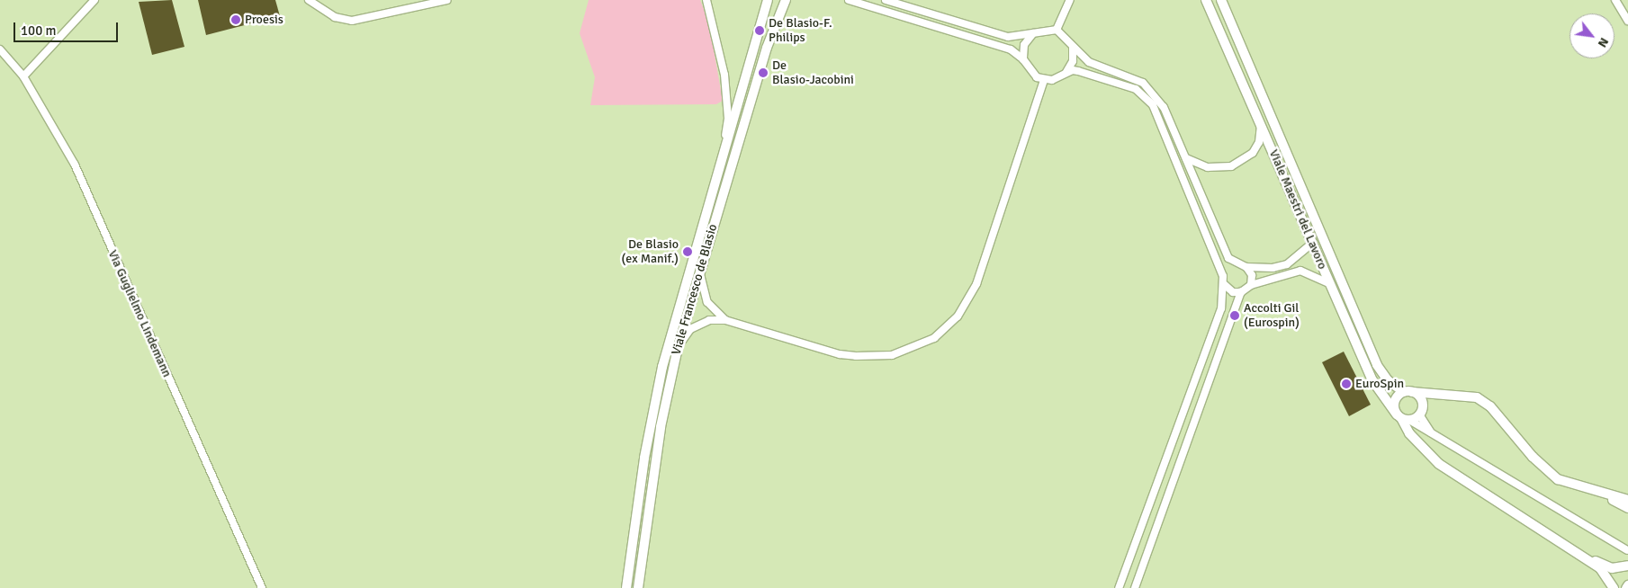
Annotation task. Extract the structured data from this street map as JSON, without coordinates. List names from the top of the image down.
{
  "streets": {
    "street": ["Viale Maestri del Lavoro", "Viale Francesco de Blasio", "Via Guglielmo Lindemann"]
  },
  "places": [
    "Proesis",
    "De Blasio-F. Philips",
    "De Blasio-Jacobini",
    "De Blasio (ex Manif.)",
    "Accolti Gil (Eurospin)",
    "EuroSpin"
  ],
  "scale_bar": "100 m",
  "north": "bottom right"
}
